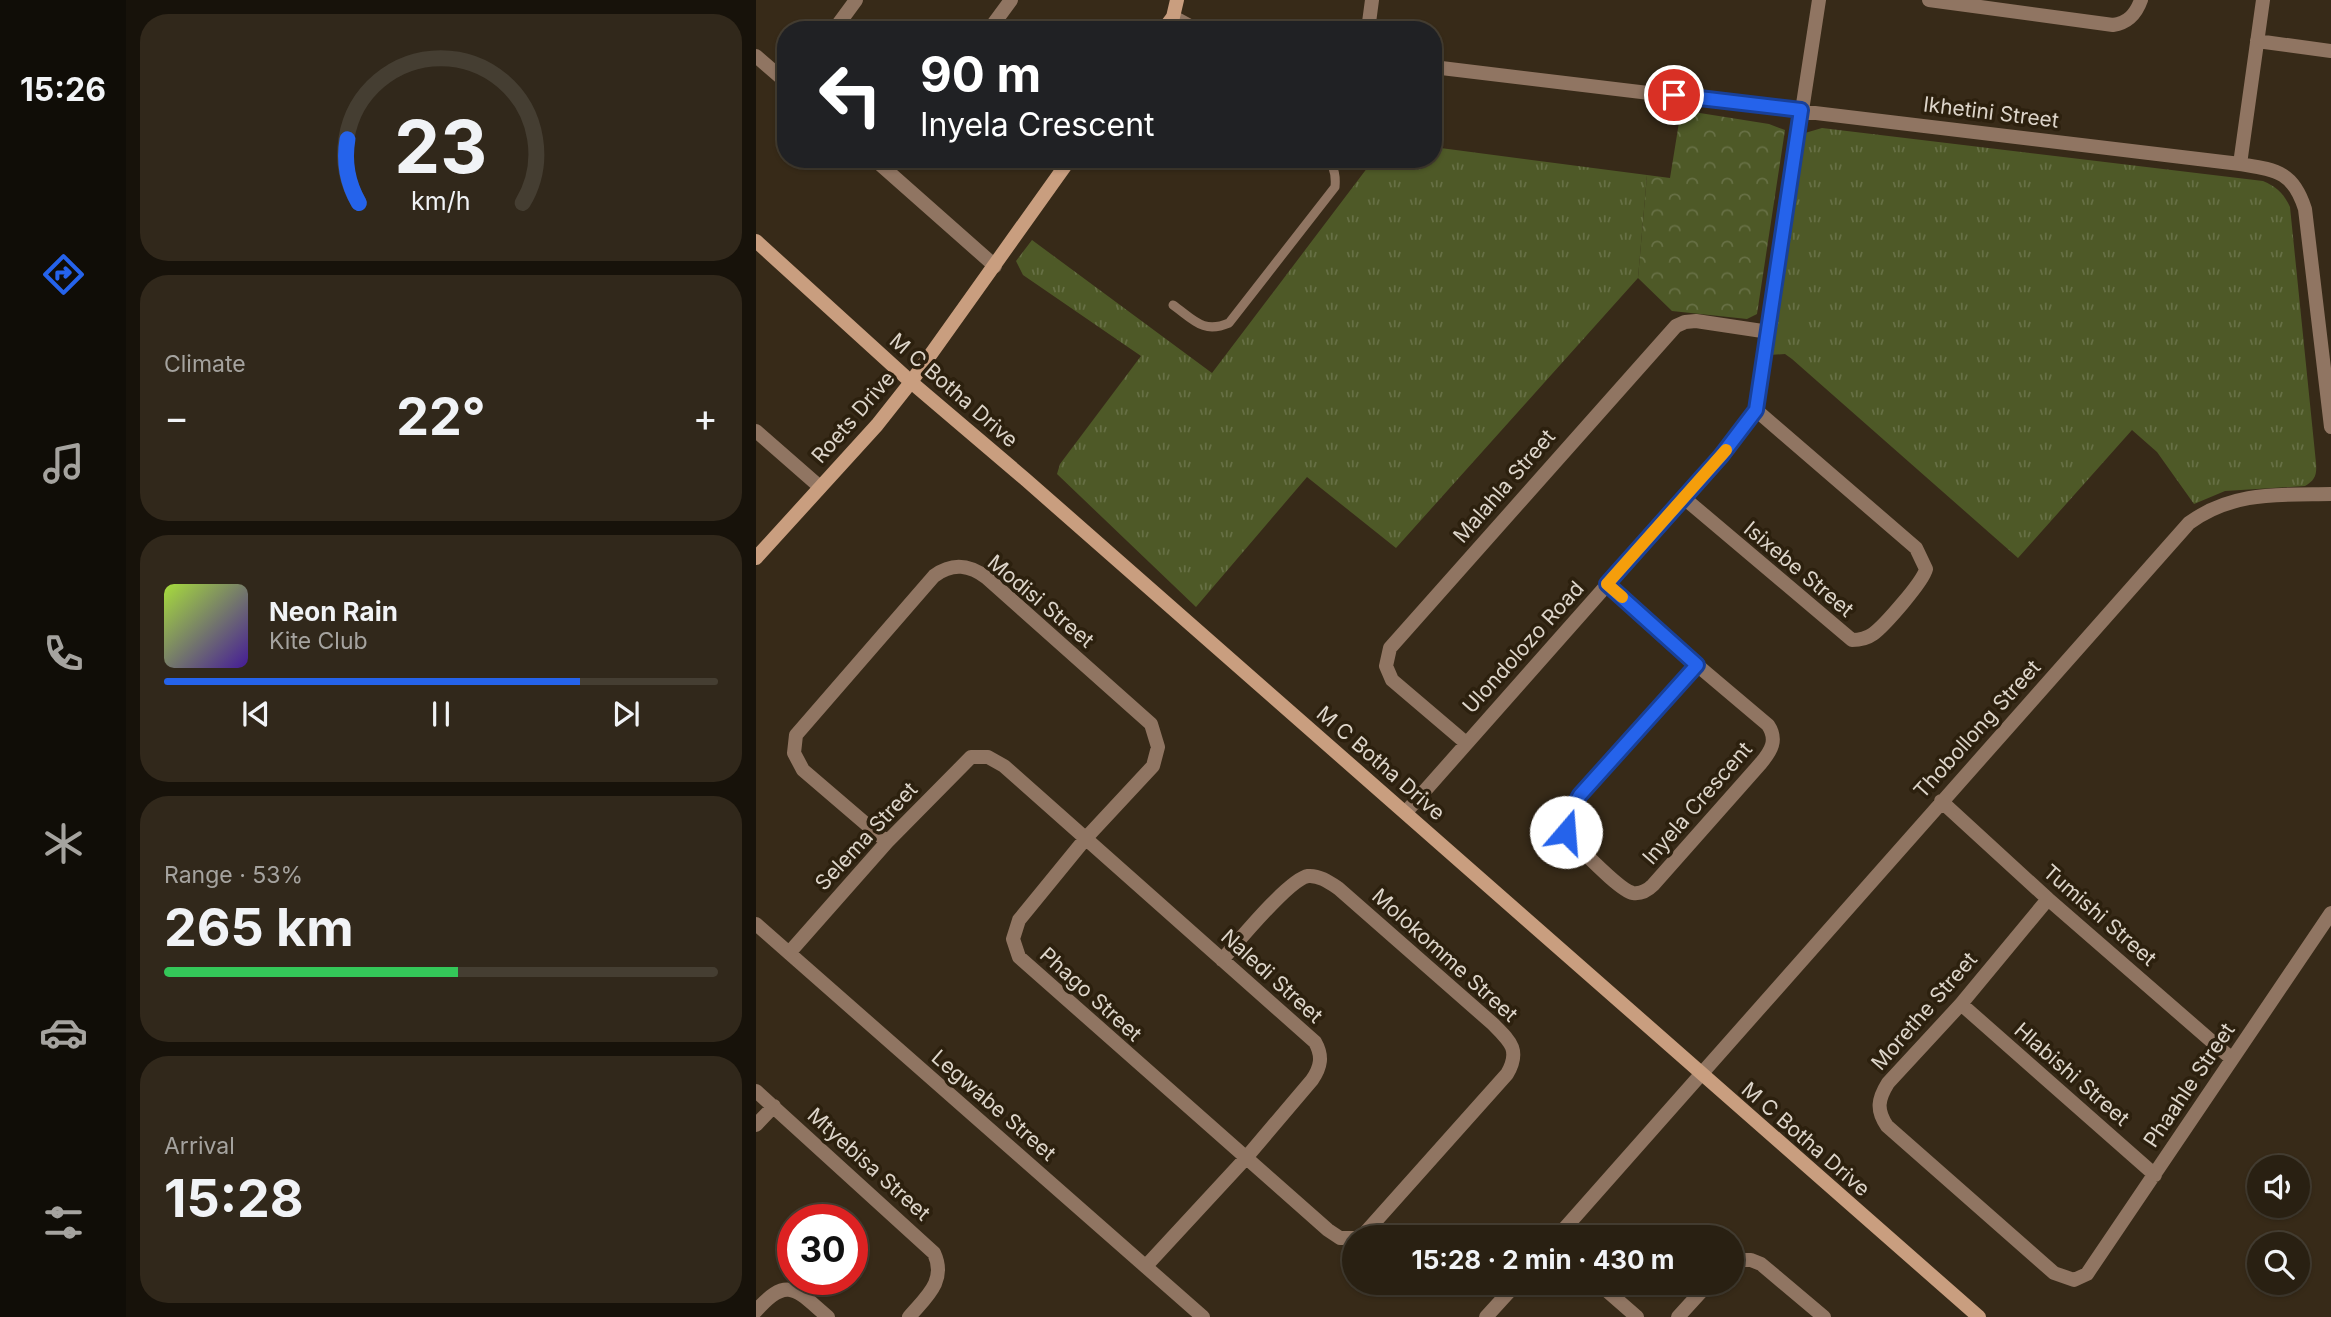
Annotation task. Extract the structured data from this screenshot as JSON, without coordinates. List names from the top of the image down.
{
  "streets": {
    "street": [
      "Ikhetini Street",
      "M C Botha Drive",
      "Roets Drive",
      "Malahla Street",
      "Isixebe Street",
      "Modisi Street",
      "Ulondolozo Road",
      "Thobollong Street",
      "Inyela Crescent",
      "Selema Street",
      "Tumishi Street",
      "Molokomme Street",
      "Naledi Street",
      "Phago Street",
      "Morethe Street",
      "Hlabishi Street",
      "Phaahle Street",
      "Legwabe Street",
      "Mtyebisa Street"
    ]
  },
  "crossings": [
    ["Ikhetini Street", "Ulondolozo Road"],
    ["M C Botha Drive", "Roets Drive"],
    ["M C Botha Drive", "Ulondolozo Road"],
    ["M C Botha Drive", "Thobollong Street"],
    ["Malahla Street", "Ulondolozo Road"],
    ["Isixebe Street", "Ulondolozo Road"],
    ["Modisi Street", "Selema Street"],
    ["Modisi Street", "Naledi Street"],
    ["Modisi Street", "Phago Street"],
    ["Ulondolozo Road", "Inyela Crescent"],
    ["Thobollong Street", "Tumishi Street"],
    ["Selema Street", "Naledi Street"],
    ["Selema Street", "Legwabe Street"],
    ["Tumishi Street", "Morethe Street"],
    ["Tumishi Street", "Phaahle Street"],
    ["Molokomme Street", "Naledi Street"],
    ["Molokomme Street", "Phago Street"],
    ["Naledi Street", "Phago Street"],
    ["Naledi Street", "Legwabe Street"],
    ["Morethe Street", "Hlabishi Street"],
    ["Morethe Street", "Phaahle Street"],
    ["Hlabishi Street", "Phaahle Street"]
  ],
  "page": {
    "tabs": "15:26",
    "turn": ["90 m", "Inyela Crescent"],
    "tile": [
      "Climate",
      ["Range · 53%", "265 km"],
      ["Arrival", "15:28"]
    ],
    "heat": ["−", "22°", "+"],
    "song": ["Neon Rain", "Kite Club"],
    "limit": "30",
    "trip": "15:28 · 2 min · 430 m",
    "gauge": ["23", "km/h"]
  }
}
